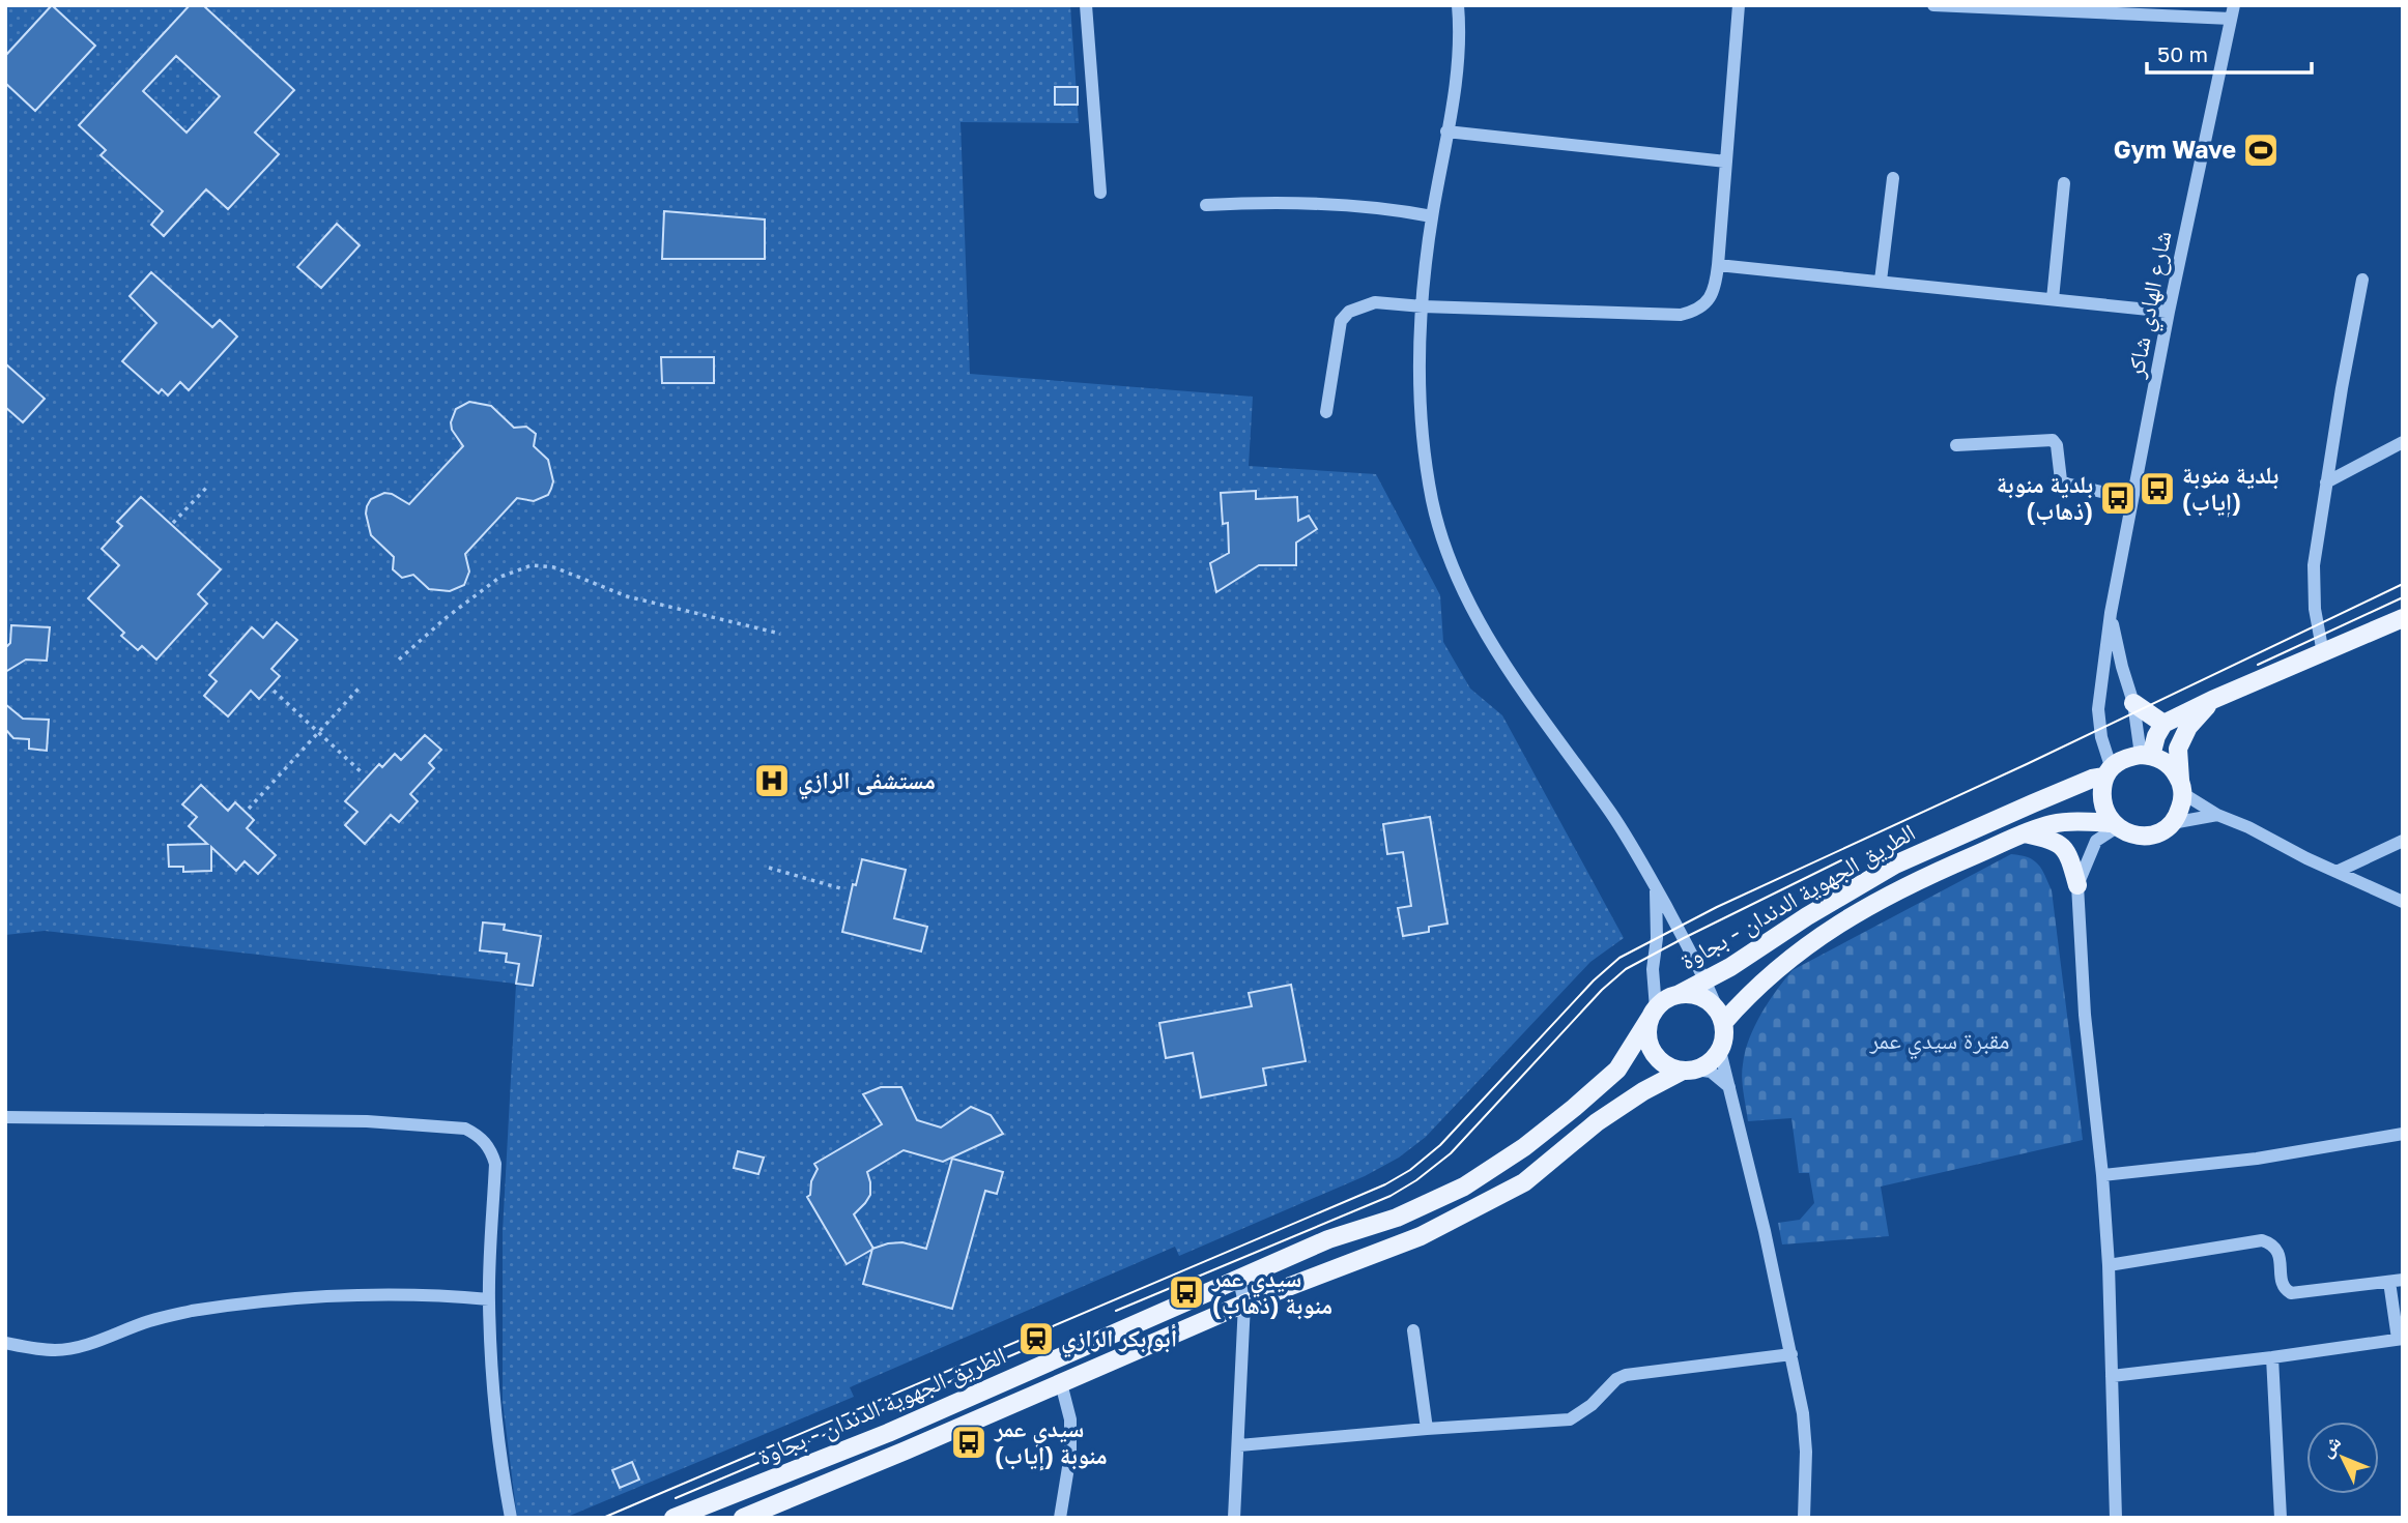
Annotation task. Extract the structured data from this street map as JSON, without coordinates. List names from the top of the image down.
{
  "streets": {
    "main road": ["الطريق الجهوية الدندان - بجاوة"],
    "street": ["شارع الهادي شاكر"]
  },
  "crossings": [
    ["شارع الهادي شاكر", "الطريق الجهوية الدندان - بجاوة"]
  ],
  "parks": ["مقبرة سيدي عمر"],
  "places": {
    "sports": ["Gym Wave"],
    "bus stop": [
      "بلدية منوبة (إياب)",
      "بلدية منوبة (ذهاب)",
      "سيدي عمر منوبة (ذهاب)",
      "سيدي عمر منوبة (إياب)"
    ],
    "hospital": ["مستشفى الرازي"],
    "station": ["أبو بكر الرازي"]
  },
  "scale_bar": "50 m",
  "north": "top left"
}
